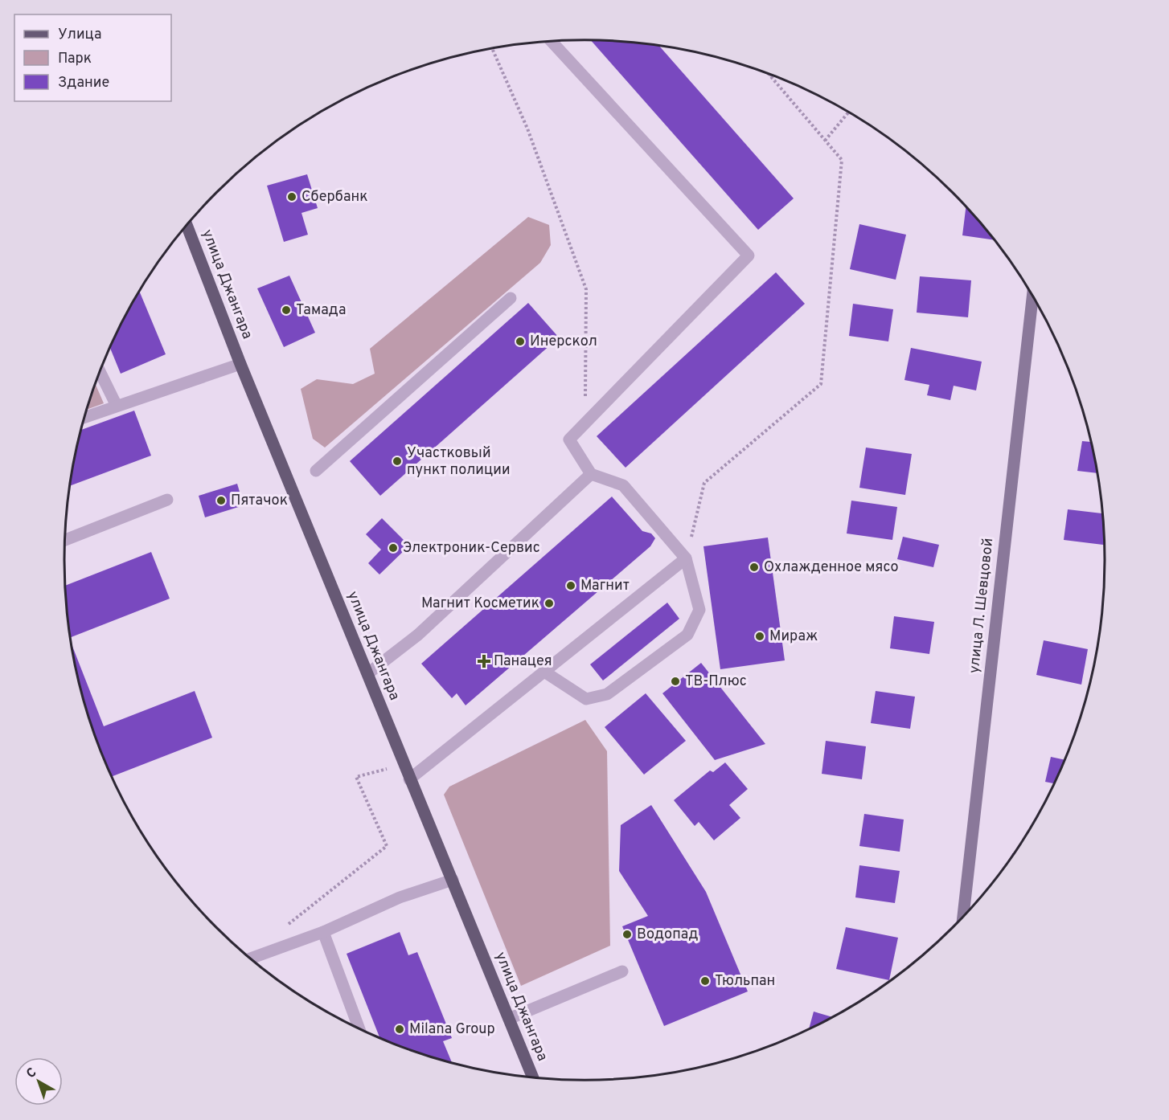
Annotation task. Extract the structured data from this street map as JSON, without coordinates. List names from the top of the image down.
{
  "streets": {
    "main road": ["улица Джангара"],
    "street": ["улица Л. Шевцовой"]
  },
  "places": {
    "other": [
      "Сбербанк",
      "Тамада",
      "Инерскол",
      "Участковый пункт полиции",
      "Пятачок",
      "Электроник-Сервис",
      "Охлажденное мясо",
      "Магнит",
      "Магнит Косметик",
      "Мираж",
      "ТВ-Плюс",
      "Водопад",
      "Тюльпан",
      "Milana Group"
    ],
    "health": ["Панацея"]
  },
  "legend": ["Улица", "Парк", "Здание"],
  "north": "top left"
}
